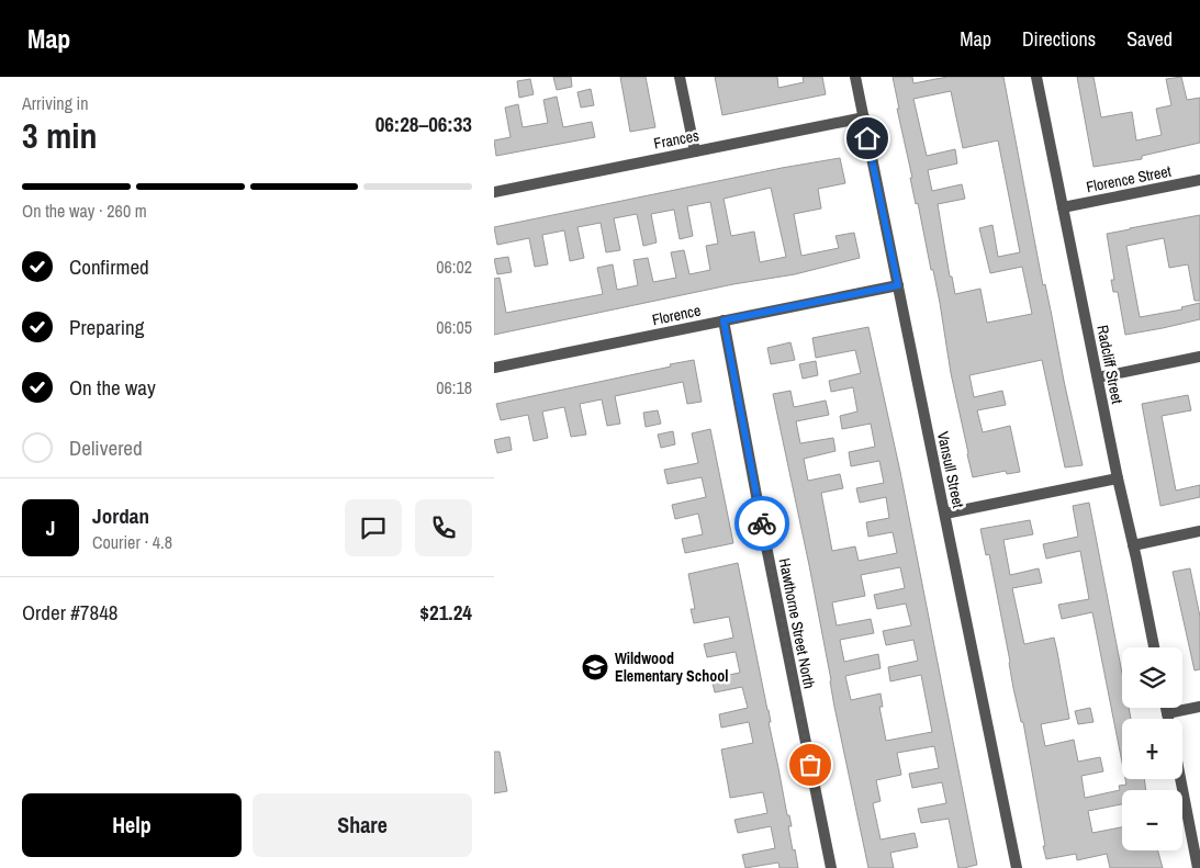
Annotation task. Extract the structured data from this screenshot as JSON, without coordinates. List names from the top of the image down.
{
  "streets": {
    "street": [
      "Frances",
      "Florence Street",
      "Florence",
      "Radcliff Street",
      "Vansull Street",
      "Hawthorne Street North"
    ]
  },
  "crossings": [
    ["Frances", "Vansull Street"],
    ["Florence Street", "Radcliff Street"],
    ["Florence", "Vansull Street"],
    ["Florence", "Hawthorne Street North"]
  ],
  "places": {
    "school or university": ["Wildwood Elementary School"]
  },
  "page": {
    "header": "Map",
    "nav": ["Map", "Directions", "Saved"],
    "heading": ["3 min", "Arriving in", "06:28–06:33"],
    "panel": [
      "Jordan",
      "Courier · 4.8",
      "Order #7848",
      "$21.24"
    ],
    "bar": "On the way · 260 m",
    "list": [
      ["Confirmed", "06:02"],
      ["Preparing", "06:05"],
      ["On the way", "06:18"],
      "Delivered"
    ],
    "round": "J",
    "map_buttons": ["+", "−"],
    "buttons": ["Help", "Share"]
  }
}
